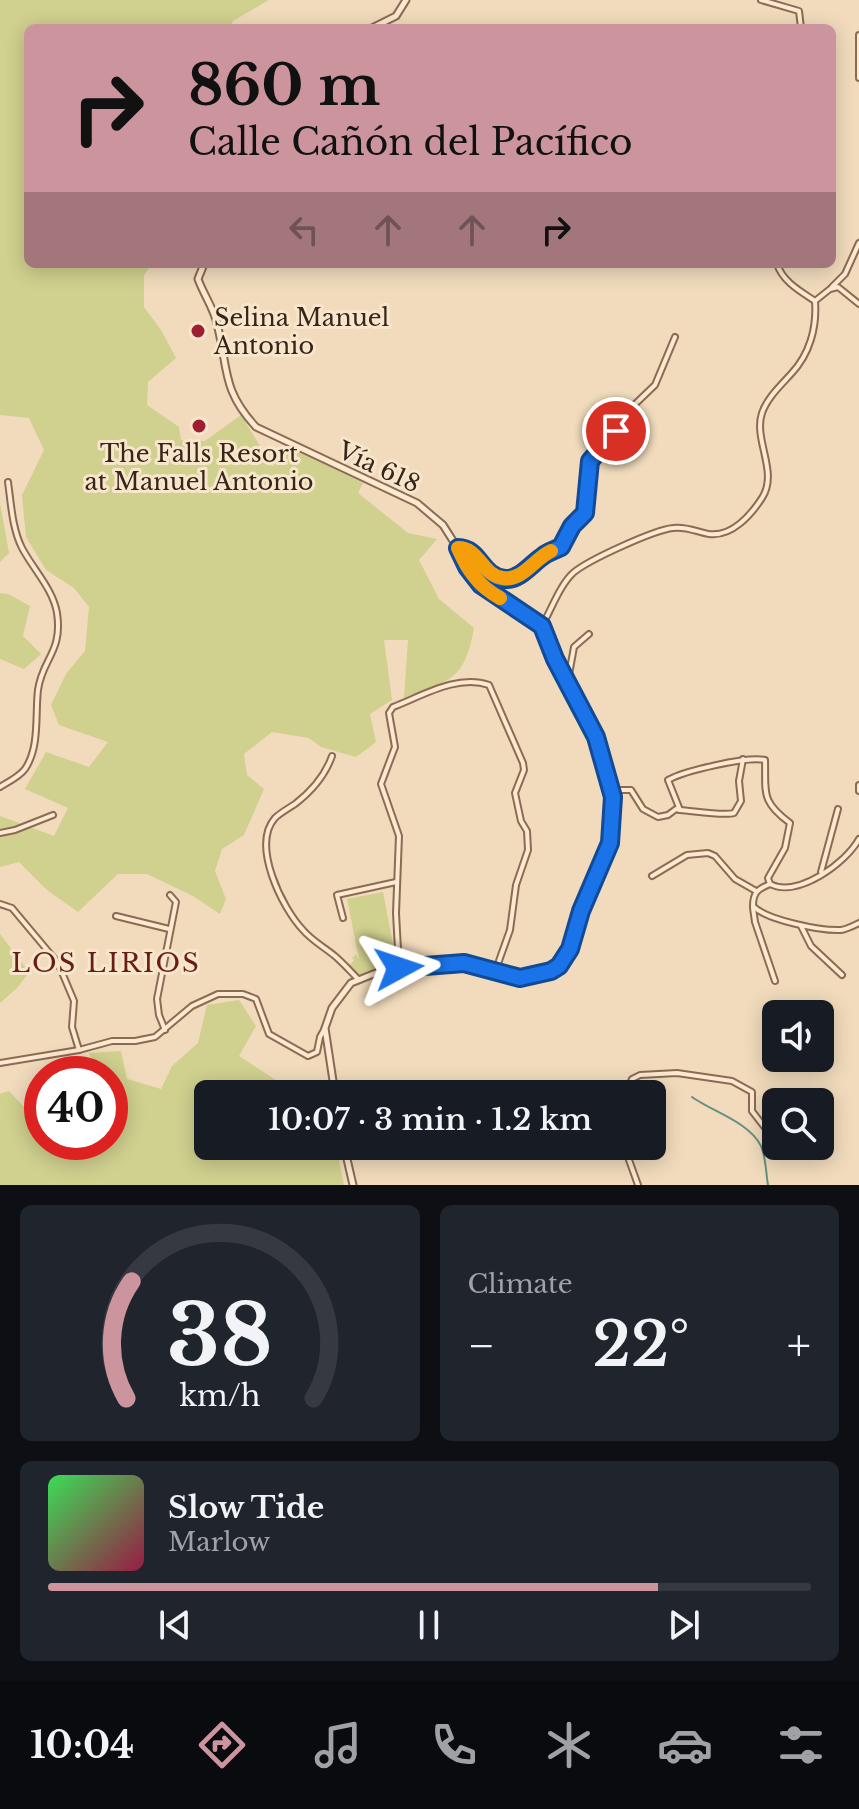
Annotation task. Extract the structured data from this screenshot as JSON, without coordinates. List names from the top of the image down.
{
  "streets": {
    "street": ["Vía 618"]
  },
  "districts": ["LOS LIRIOS"],
  "places": ["Selina Manuel Antonio", "The Falls Resort at Manuel Antonio"],
  "page": {
    "turn": ["860 m", "Calle Cañón del Pacífico"],
    "limit": "40",
    "trip": "10:07 · 3 min · 1.2 km",
    "tile": "Climate",
    "heat": ["−", "22°", "+"],
    "song": ["Slow Tide", "Marlow"],
    "tabs": "10:04",
    "gauge": ["38", "km/h"]
  }
}
